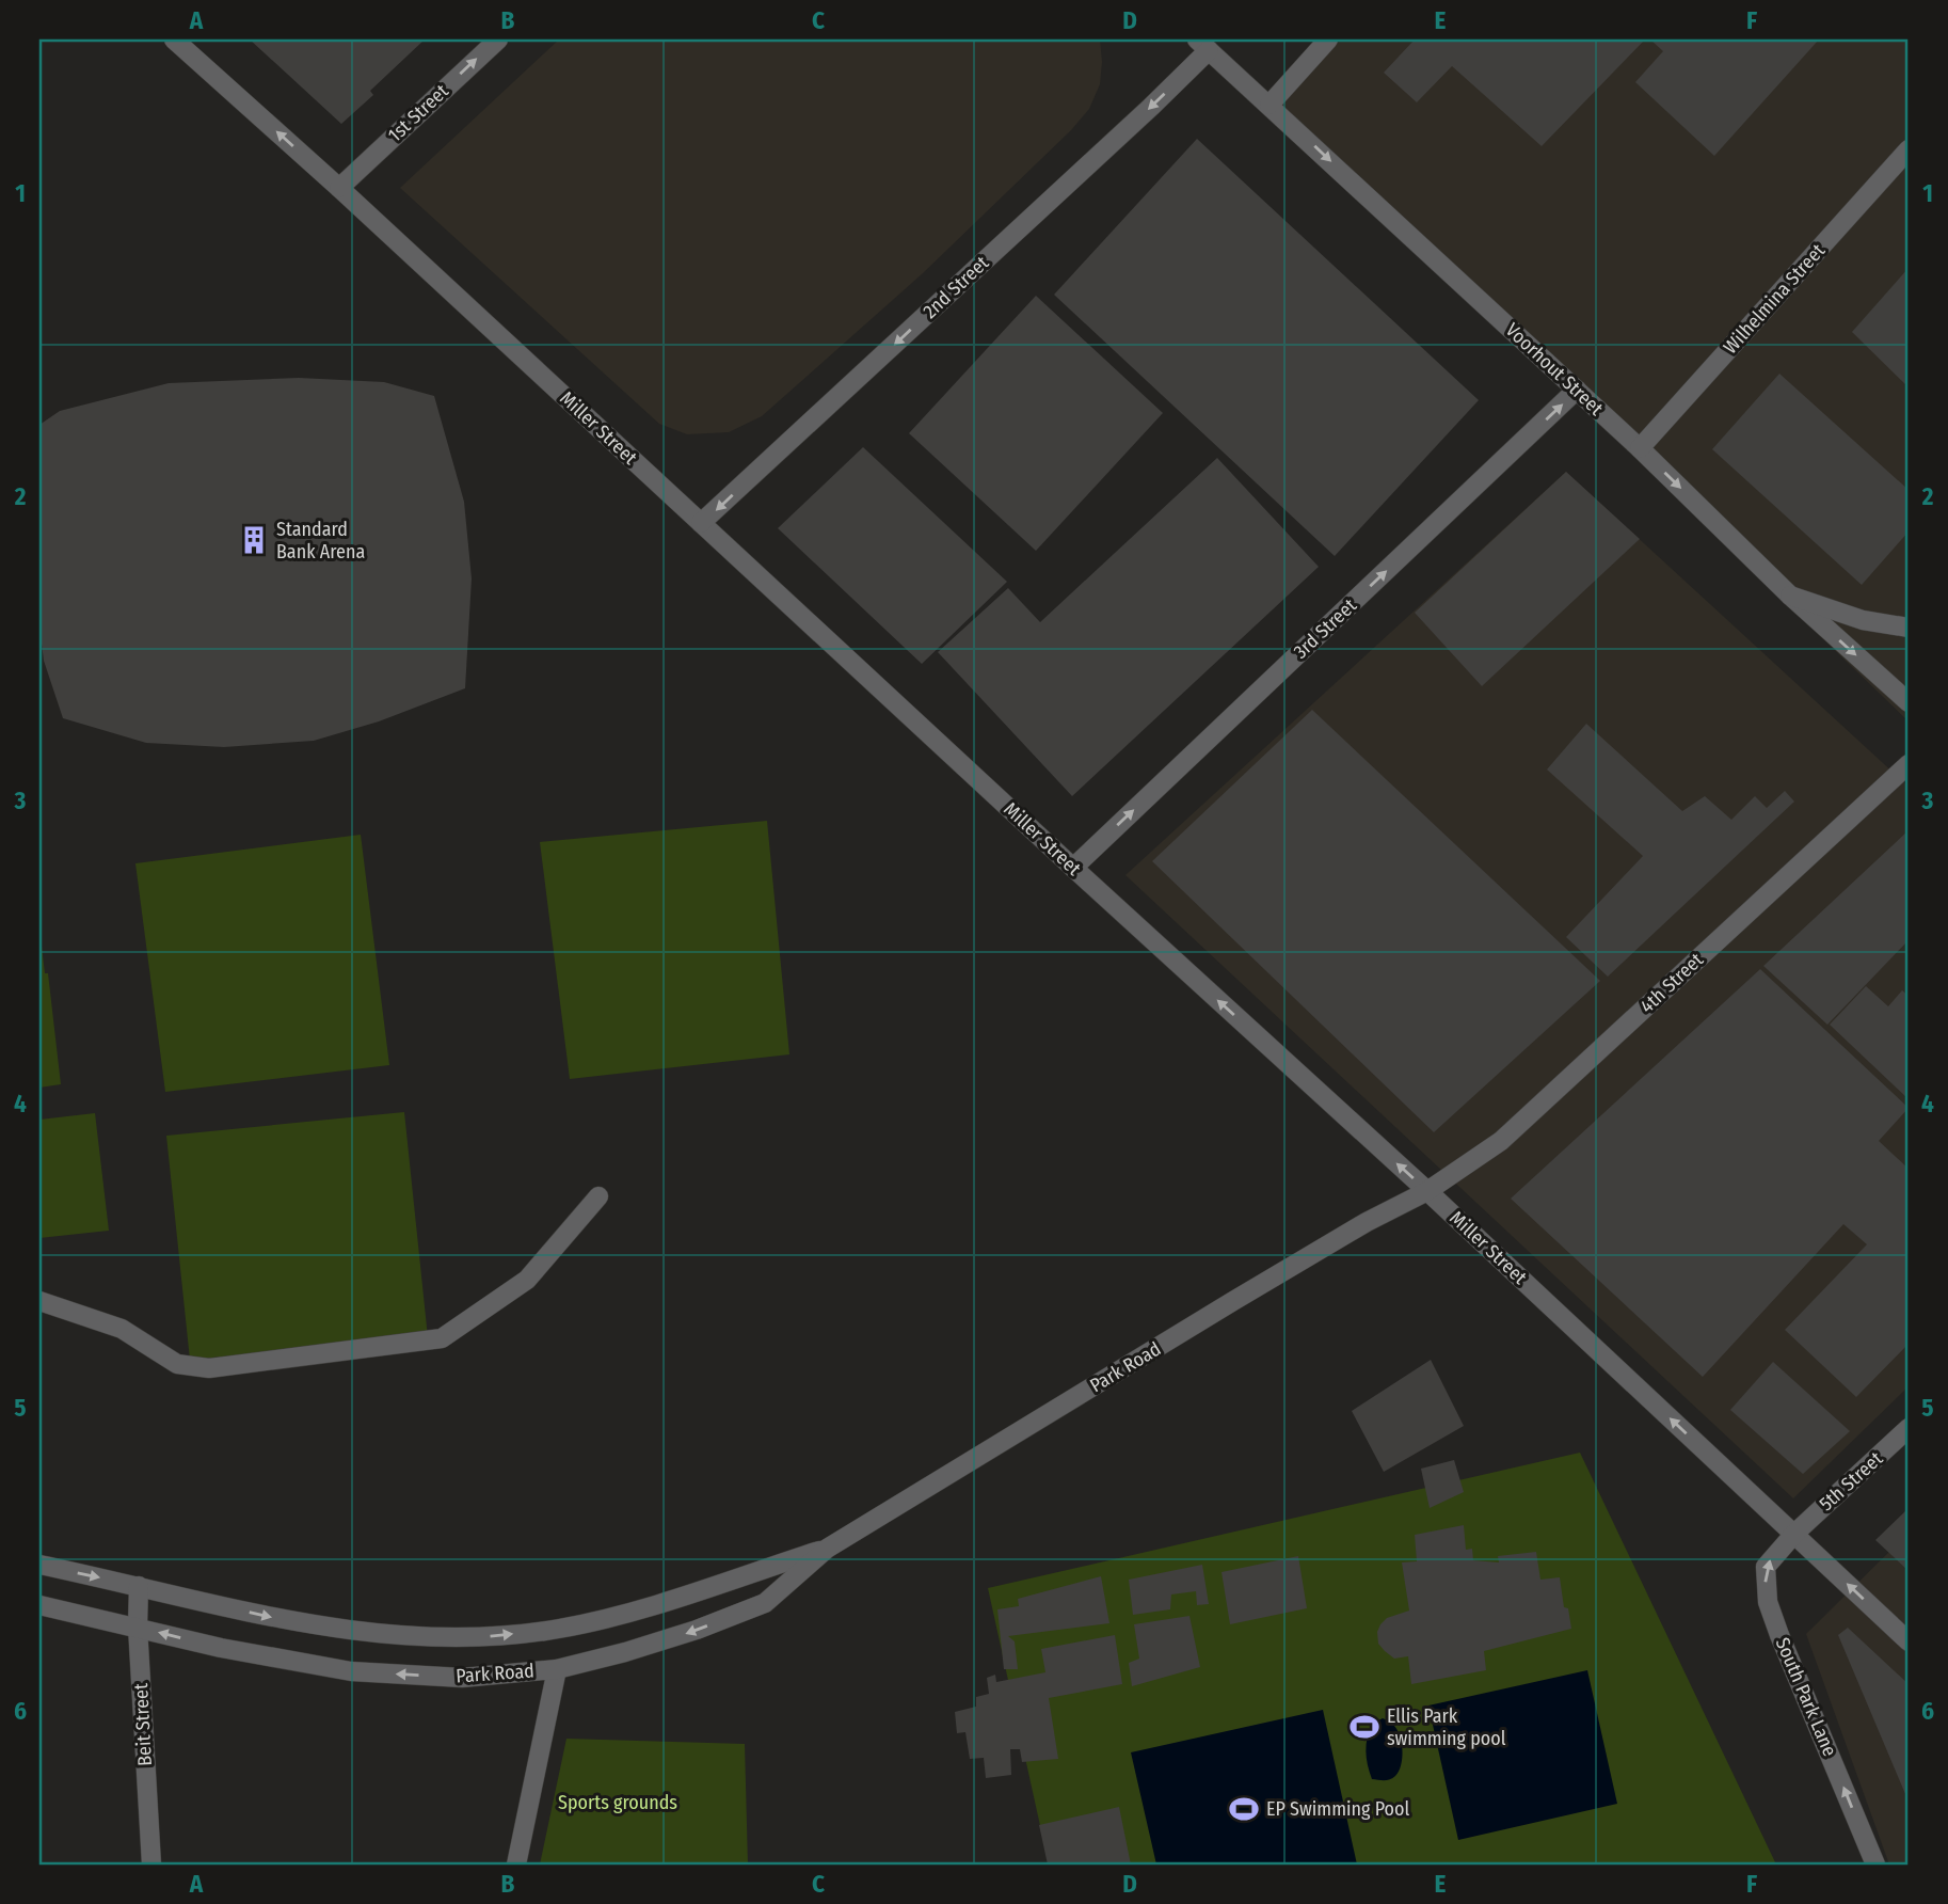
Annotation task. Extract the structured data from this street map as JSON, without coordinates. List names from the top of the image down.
{
  "streets": {
    "street": [
      "1st Street",
      "2nd Street",
      "Wilhelmina Street",
      "Voorhout Street",
      "Miller Street",
      "3rd Street",
      "4th Street",
      "Park Road",
      "5th Street",
      "South Park Lane",
      "Beit Street"
    ]
  },
  "crossings": [
    ["1st Street", "Miller Street"],
    ["2nd Street", "Voorhout Street"],
    ["2nd Street", "Miller Street"],
    ["Wilhelmina Street", "Voorhout Street"],
    ["Voorhout Street", "3rd Street"],
    ["Miller Street", "3rd Street"],
    ["Miller Street", "4th Street"],
    ["Miller Street", "Park Road"],
    ["Miller Street", "5th Street"],
    ["Miller Street", "South Park Lane"],
    ["4th Street", "Park Road"],
    ["Park Road", "Beit Street"],
    ["5th Street", "South Park Lane"]
  ],
  "one_way": [
    "1st Street",
    "2nd Street",
    "Voorhout Street",
    "Miller Street",
    "3rd Street",
    "South Park Lane"
  ],
  "parks": ["Sports grounds"],
  "places": {
    "building": ["Standard Bank Arena"],
    "sports": ["Ellis Park swimming pool", "EP Swimming Pool"]
  },
  "grid": {
    "columns": [
      "A",
      "B",
      "C",
      "D",
      "E",
      "F"
    ],
    "rows": [
      "1",
      "2",
      "3",
      "4",
      "5",
      "6"
    ]
  }
}
